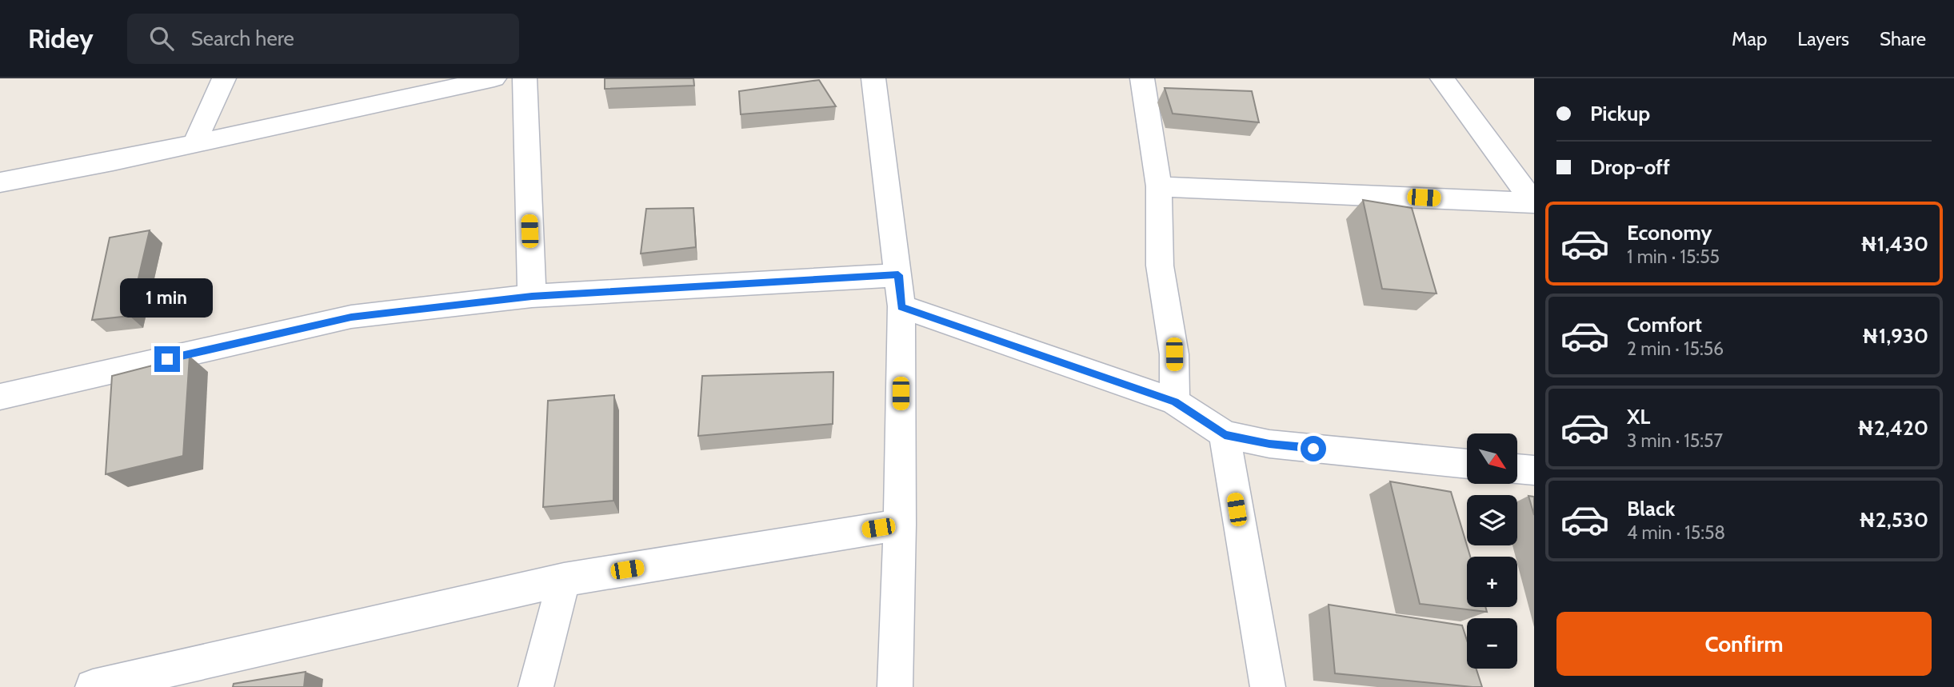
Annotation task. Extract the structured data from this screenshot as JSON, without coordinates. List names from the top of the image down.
{
  "north": "bottom right",
  "page": {
    "header": "Ridey",
    "search": "Search here",
    "nav": ["Map", "Layers", "Share"],
    "banner": ["Pickup", "Drop-off"],
    "list": [
      {
        "name": "Economy",
        "note": "1 min · 15:55",
        "value": "₦1,430"
      },
      {
        "name": "Comfort",
        "note": "2 min · 15:56",
        "value": "₦1,930"
      },
      {
        "name": "XL",
        "note": "3 min · 15:57",
        "value": "₦2,420"
      },
      {
        "name": "Black",
        "note": "4 min · 15:58",
        "value": "₦2,530"
      }
    ],
    "bubble": "1 min",
    "map_buttons": ["+", "−"],
    "buttons": "Confirm"
  }
}
